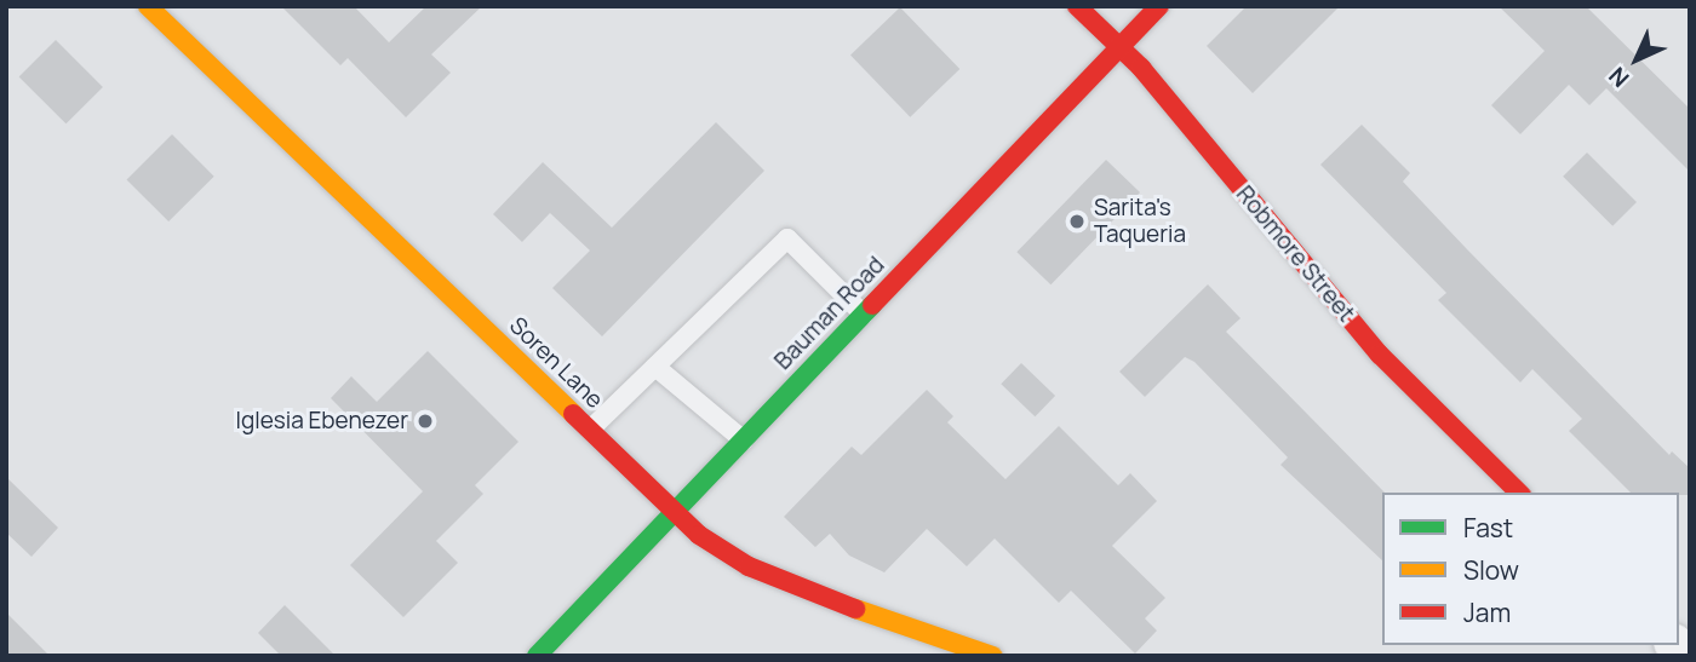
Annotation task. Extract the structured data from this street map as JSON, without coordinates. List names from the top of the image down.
{
  "streets": {
    "street": ["Robmore Street", "Bauman Road", "Soren Lane"]
  },
  "crossings": [
    ["Robmore Street", "Bauman Road"],
    ["Bauman Road", "Soren Lane"]
  ],
  "places": ["Sarita's Taqueria", "Iglesia Ebenezer"],
  "legend": ["Fast", "Slow", "Jam"],
  "north": "bottom left"
}
